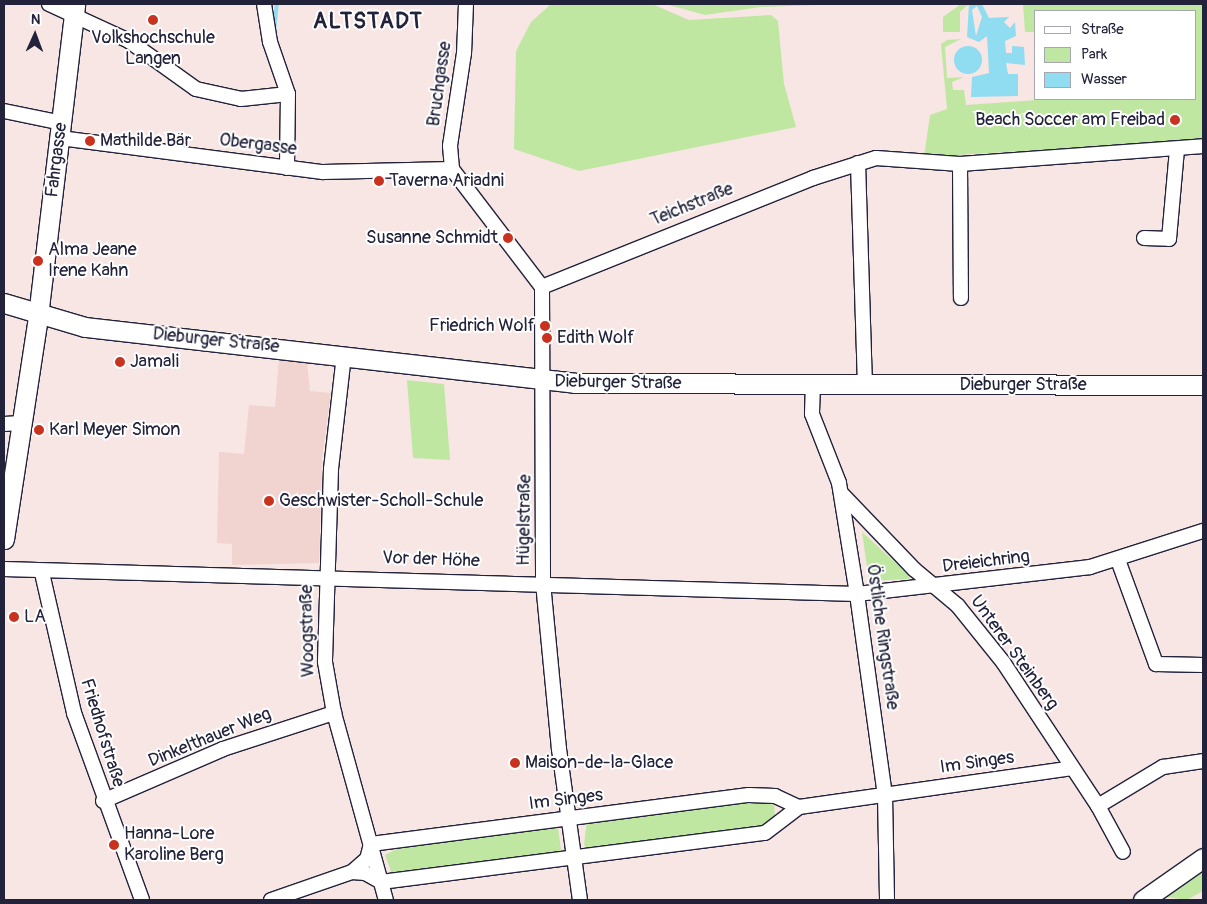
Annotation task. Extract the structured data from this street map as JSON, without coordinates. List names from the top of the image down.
{
  "streets": {
    "street": [
      "Bruchgasse",
      "Obergasse",
      "Fahrgasse",
      "Teichstraße",
      "Dieburger Straße",
      "Hügelstraße",
      "Vor der Höhe",
      "Dreieichring",
      "Woogstraße",
      "Östliche Ringstraße",
      "Unterer Steinberg",
      "Friedhofstraße",
      "Dinkelthauer Weg",
      "Im Singes"
    ]
  },
  "crossings": [
    ["Bruchgasse", "Obergasse"],
    ["Obergasse", "Fahrgasse"],
    ["Fahrgasse", "Dieburger Straße"],
    ["Teichstraße", "Hügelstraße"],
    ["Dieburger Straße", "Hügelstraße"],
    ["Dieburger Straße", "Woogstraße"],
    ["Dieburger Straße", "Östliche Ringstraße"],
    ["Hügelstraße", "Vor der Höhe"],
    ["Hügelstraße", "Im Singes"],
    ["Vor der Höhe", "Dreieichring"],
    ["Vor der Höhe", "Woogstraße"],
    ["Vor der Höhe", "Östliche Ringstraße"],
    ["Vor der Höhe", "Friedhofstraße"],
    ["Dreieichring", "Östliche Ringstraße"],
    ["Dreieichring", "Unterer Steinberg"],
    ["Woogstraße", "Dinkelthauer Weg"],
    ["Woogstraße", "Im Singes"],
    ["Östliche Ringstraße", "Unterer Steinberg"],
    ["Östliche Ringstraße", "Im Singes"],
    ["Unterer Steinberg", "Im Singes"],
    ["Friedhofstraße", "Dinkelthauer Weg"]
  ],
  "districts": ["ALTSTADT"],
  "places": [
    "Volkshochschule Langen",
    "Beach Soccer am Freibad",
    "Mathilde Bär",
    "Taverna Ariadni",
    "Susanne Schmidt",
    "Alma Jeane Irene Kahn",
    "Friedrich Wolf",
    "Edith Wolf",
    "Jamali",
    "Karl Meyer Simon",
    "Geschwister-Scholl-Schule",
    "LA",
    "Maison-de-la-Glace",
    "Hanna-Lore Karoline Berg"
  ],
  "legend": ["Straße", "Park", "Wasser"],
  "north": "top"
}
